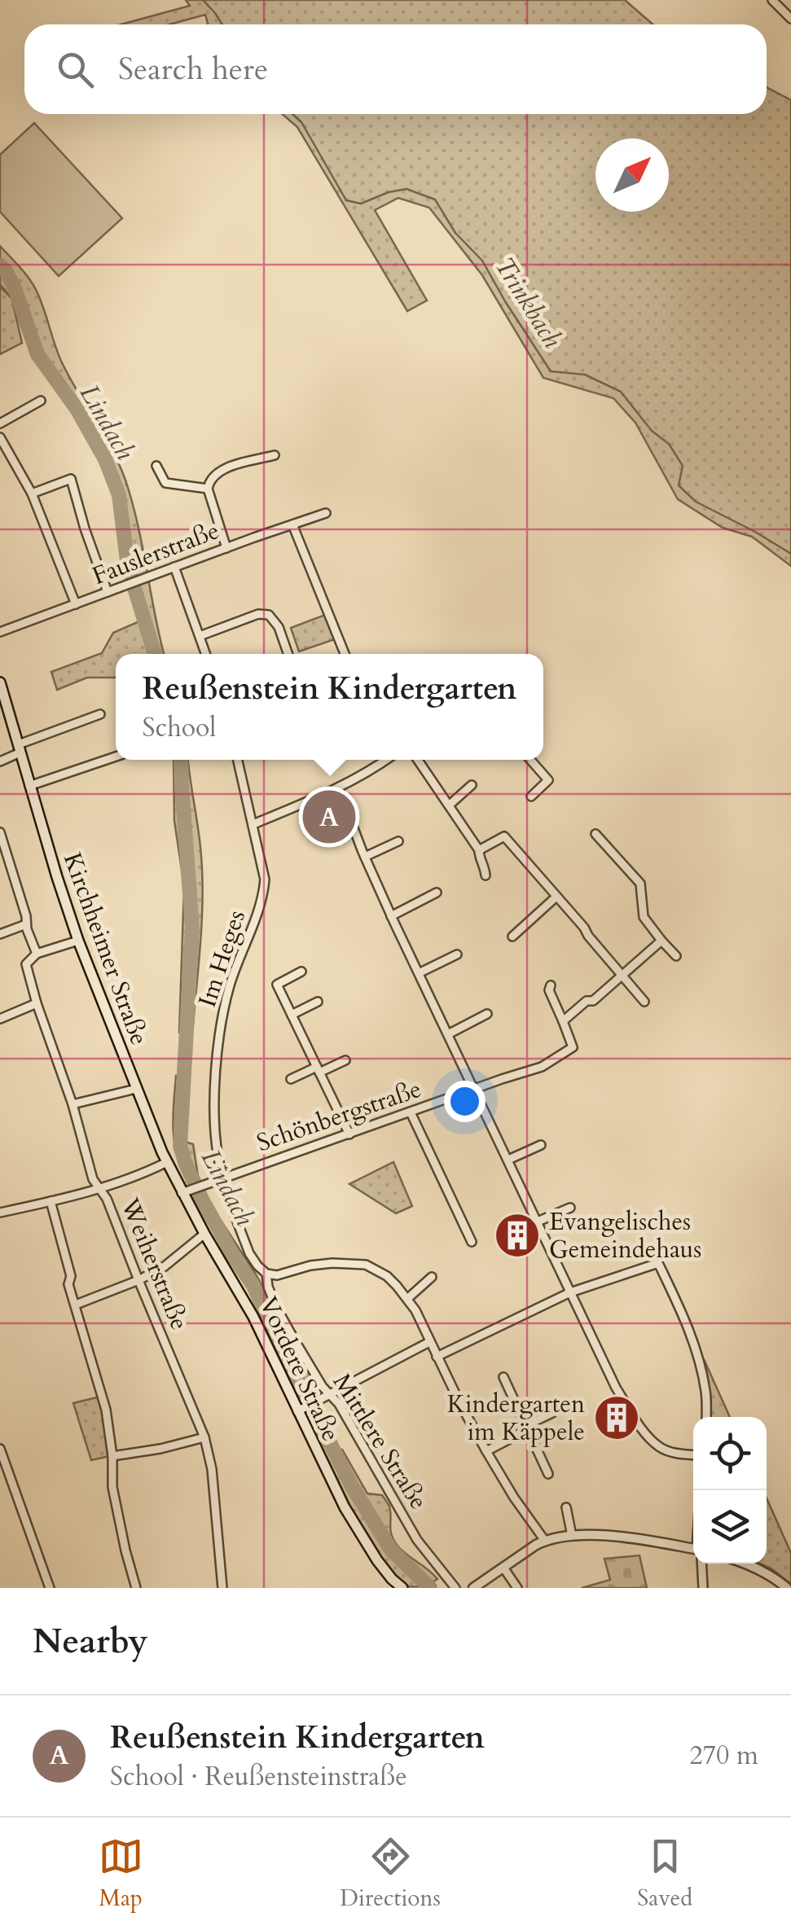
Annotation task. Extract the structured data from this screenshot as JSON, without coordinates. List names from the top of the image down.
{
  "streets": {
    "main road": ["Kirchheimer Straße", "Vordere Straße"],
    "street": [
      "Fauslerstraße",
      "Im Heges",
      "Schönbergstraße",
      "Weiherstraße",
      "Mittlere Straße"
    ]
  },
  "crossings": [
    ["Kirchheimer Straße", "Vordere Straße"],
    ["Im Heges", "Schönbergstraße"],
    ["Im Heges", "Mittlere Straße"],
    ["Schönbergstraße", "Vordere Straße"],
    ["Schönbergstraße", "Mittlere Straße"]
  ],
  "water": ["Trinkbach", "Lindach"],
  "places": {
    "building": ["Evangelisches Gemeindehaus", "Kindergarten im Käppele"]
  },
  "north": "top right",
  "page": {
    "search": "Search here",
    "popup": ["Reußenstein Kindergarten", "School"],
    "pins": "A",
    "heading": "Nearby",
    "list": [
      {
        "mark": "A",
        "name": "Reußenstein Kindergarten",
        "note": "School · Reußensteinstraße",
        "value": "270 m"
      }
    ],
    "nav": ["Map", "Directions", "Saved"]
  }
}
